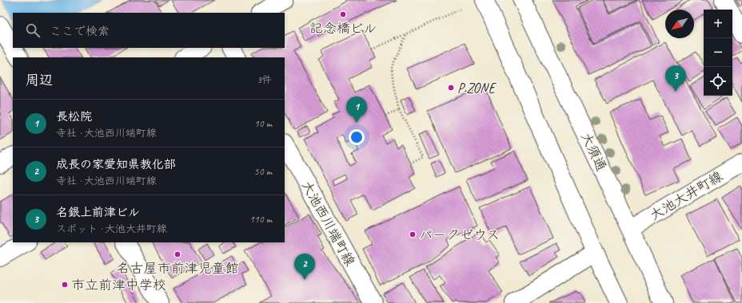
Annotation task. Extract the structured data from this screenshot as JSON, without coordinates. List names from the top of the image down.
{
  "streets": {
    "street": ["大須通", "大池大井町線", "大池西川端町線"]
  },
  "crossings": [
    ["大須通", "大池大井町線"]
  ],
  "places": [
    "記念橋ビル",
    "P.ZONE",
    "パークゼウス",
    "名古屋市前津児童館",
    "市立前津中学校"
  ],
  "north": "bottom left",
  "page": {
    "map_buttons": ["+", "−"],
    "search": "ここで検索",
    "heading": ["周辺", "3件"],
    "pins": ["3", "1", "2"],
    "list": [
      {
        "mark": "1",
        "name": "長松院",
        "note": "寺社 · 大池西川端町線",
        "value": "10 m"
      },
      {
        "mark": "2",
        "name": "成長の家愛知県教化部",
        "note": "寺社 · 大池西川端町線",
        "value": "50 m"
      },
      {
        "mark": "3",
        "name": "名銀上前津ビル",
        "note": "スポット · 大池大井町線",
        "value": "110 m"
      }
    ]
  }
}
